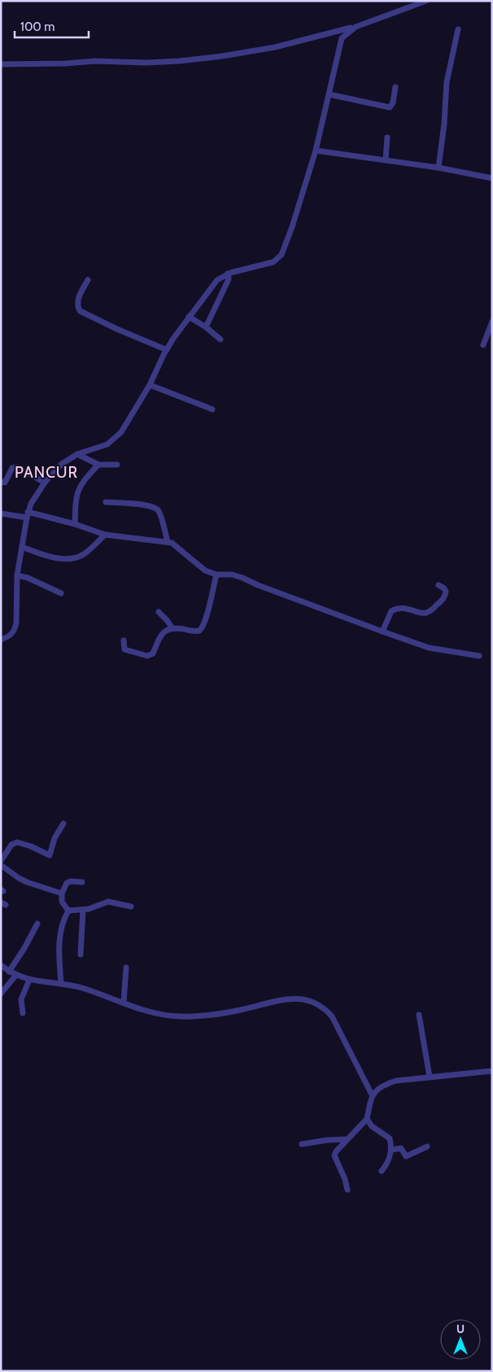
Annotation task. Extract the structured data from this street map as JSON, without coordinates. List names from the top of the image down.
{
  "districts": ["PANCUR"],
  "scale_bar": "100 m",
  "north": "top"
}
